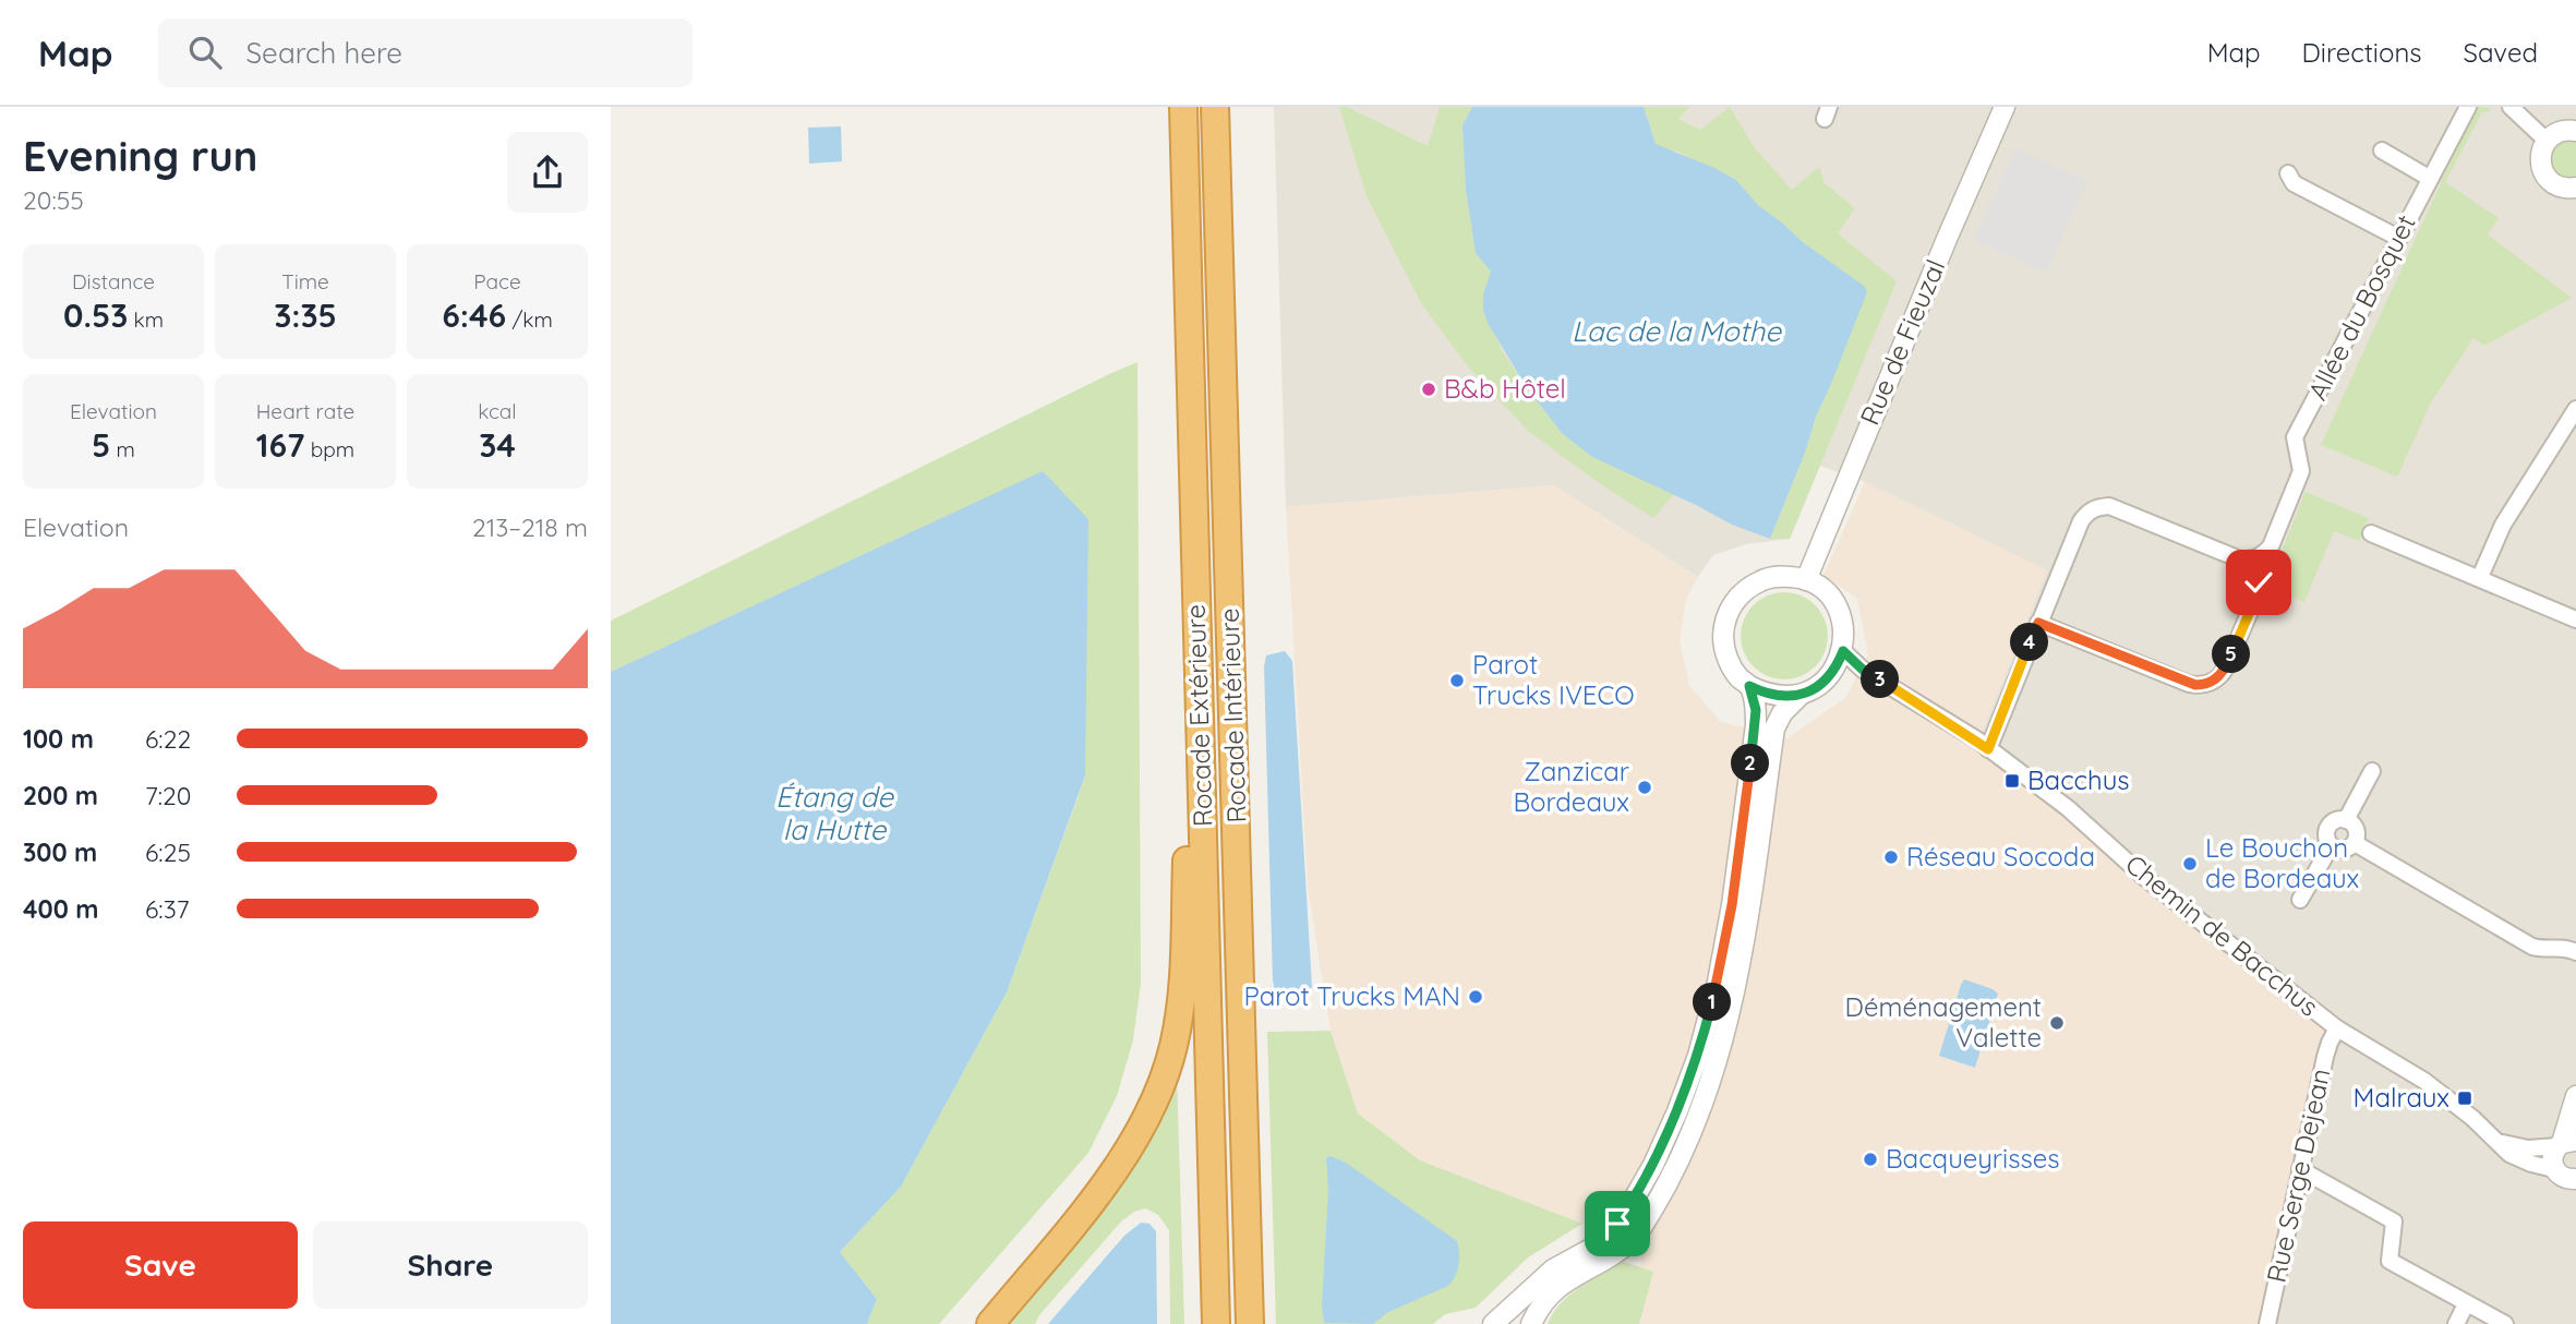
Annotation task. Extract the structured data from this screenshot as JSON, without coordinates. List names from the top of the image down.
{
  "streets": {
    "highway": ["Rocade Extérieure", "Rocade Intérieure"],
    "street": [
      "Allée du Bosquet",
      "Rue de Fieuzal",
      "Chemin de Bacchus",
      "Rue Serge Dejean"
    ]
  },
  "crossings": [
    ["Rue de Fieuzal", "Chemin de Bacchus"],
    ["Chemin de Bacchus", "Rue Serge Dejean"]
  ],
  "water": ["Lac de la Mothe", "Étang de la Hutte"],
  "places": {
    "other": [
      "B&b Hôtel",
      "Parot Trucks IVECO",
      "Zanzicar Bordeaux",
      "Réseau Socoda",
      "Le Bouchon de Bordeaux",
      "Parot Trucks MAN",
      "Déménagement Valette",
      "Bacqueyrisses"
    ],
    "transit": ["Bacchus", "Malraux"]
  },
  "page": {
    "header": "Map",
    "search": "Search here",
    "nav": ["Map", "Directions", "Saved"],
    "heading": ["Evening run", "20:55"],
    "stats": [
      ["Distance", "0.53 km"],
      ["Time", "3:35"],
      ["Pace", "6:46 /km"],
      ["Elevation", "5 m"],
      ["Heart rate", "167 bpm"],
      ["kcal", "34"]
    ],
    "chart": ["Elevation", "213–218 m"],
    "pins": [
      "4",
      "5",
      "3",
      "2",
      "1"
    ],
    "list": [
      {
        "name": "100 m",
        "note": "6:22"
      },
      {
        "name": "200 m",
        "note": "7:20"
      },
      {
        "name": "300 m",
        "note": "6:25"
      },
      {
        "name": "400 m",
        "note": "6:37"
      }
    ],
    "buttons": ["Save", "Share"]
  }
}
